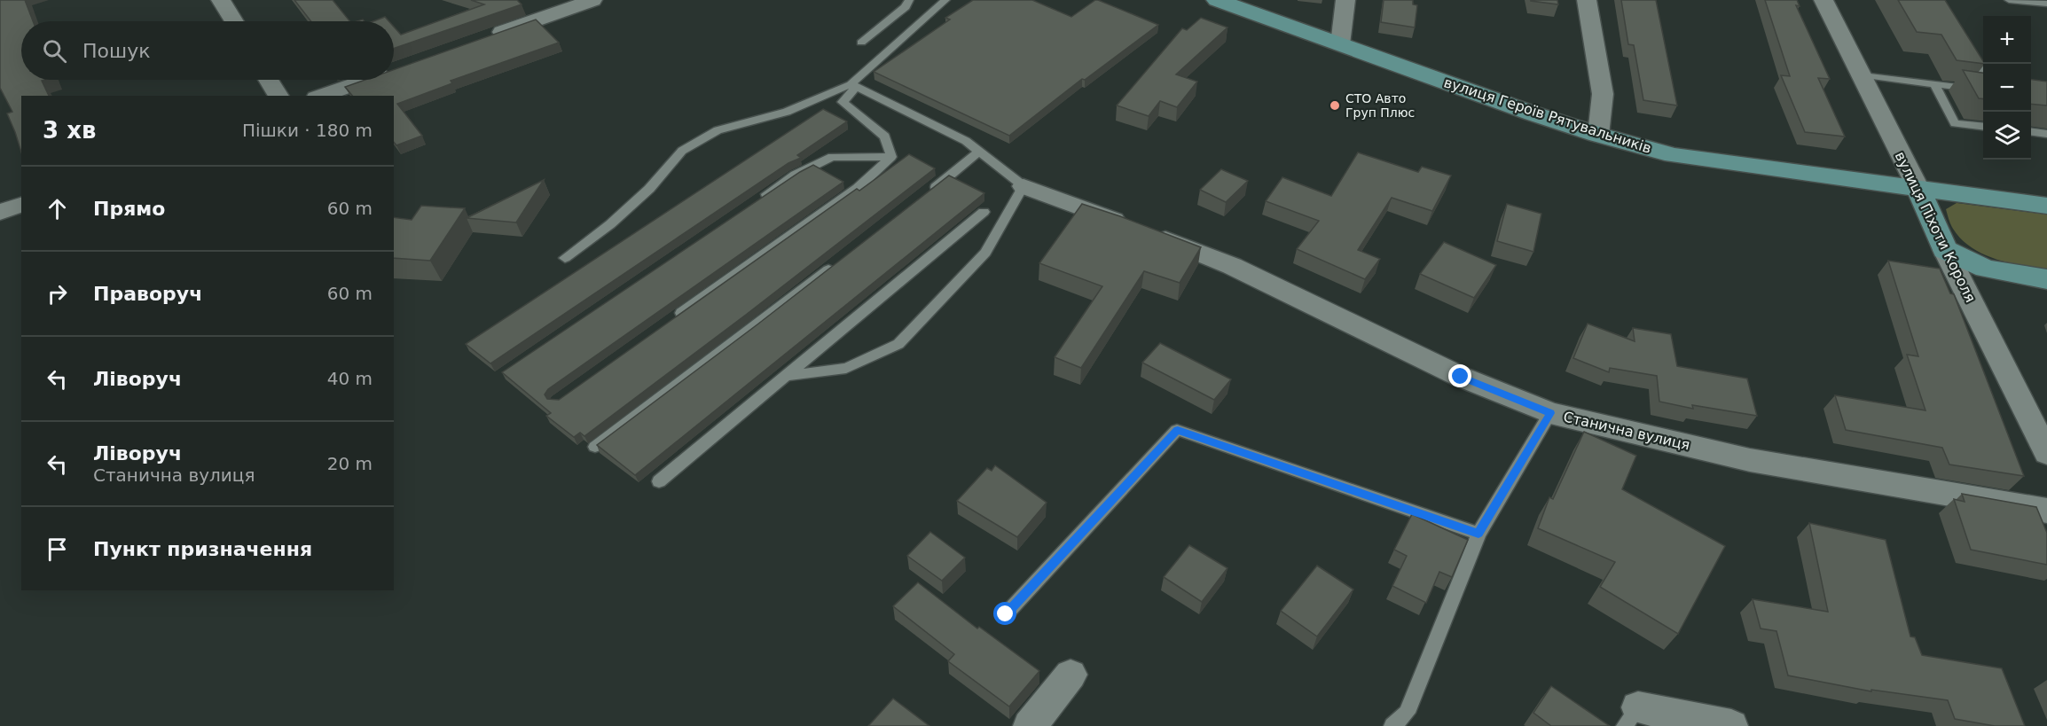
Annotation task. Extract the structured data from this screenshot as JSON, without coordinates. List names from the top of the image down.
{
  "streets": {
    "main road": ["вулиця Героїв Рятувальників", "вулиця Піхоти Короля"],
    "street": ["Станична вулиця"]
  },
  "crossings": [
    ["вулиця Героїв Рятувальників", "вулиця Піхоти Короля"]
  ],
  "places": ["СТО Авто Груп Плюс"],
  "page": {
    "map_buttons": ["+", "−"],
    "search": "Пошук",
    "heading": ["3 хв", "Пішки · 180 m"],
    "list": [
      ["Прямо", "60 m"],
      ["Праворуч", "60 m"],
      ["Ліворуч", "40 m"],
      ["Ліворуч", "Станична вулиця", "20 m"],
      "Пункт призначення"
    ]
  }
}
